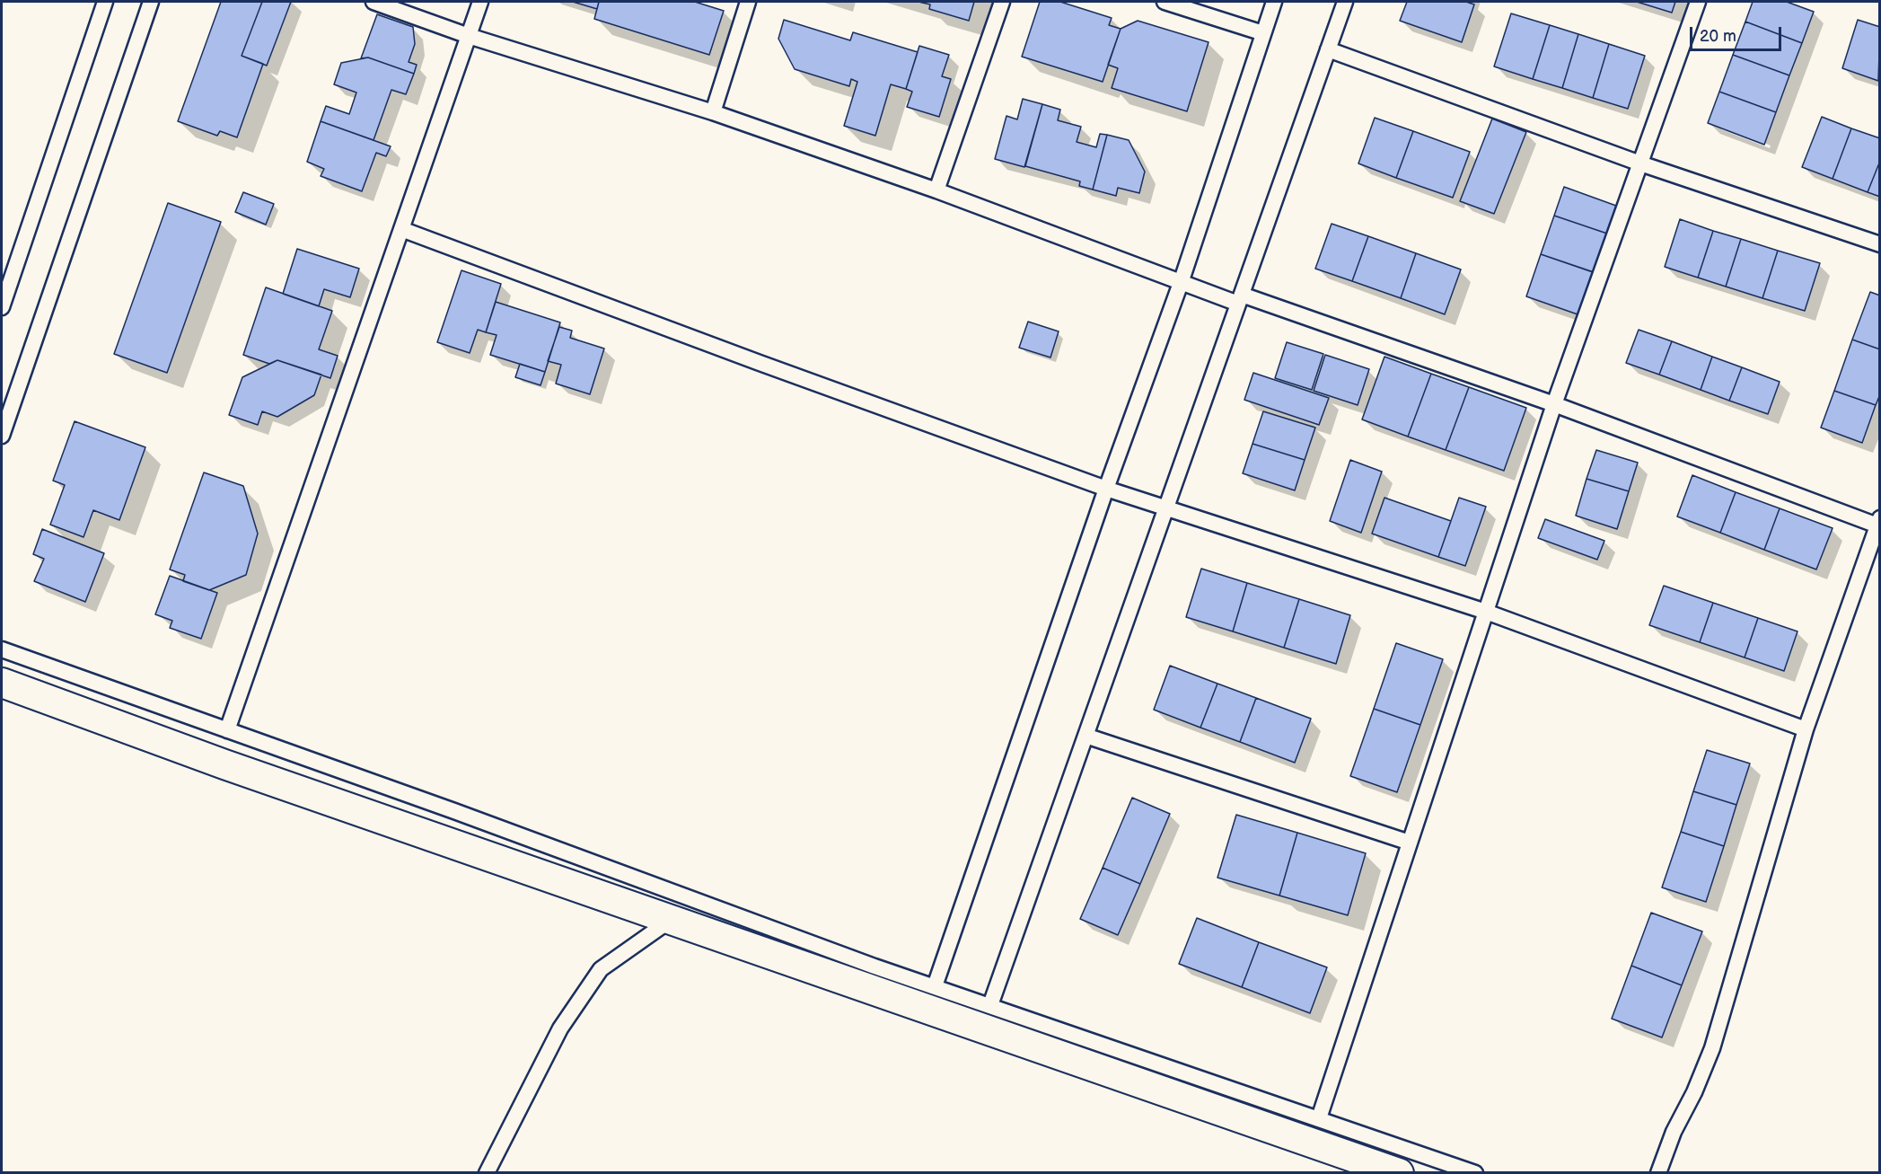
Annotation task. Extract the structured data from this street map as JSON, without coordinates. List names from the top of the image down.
{
  "scale_bar": "20 m"
}
